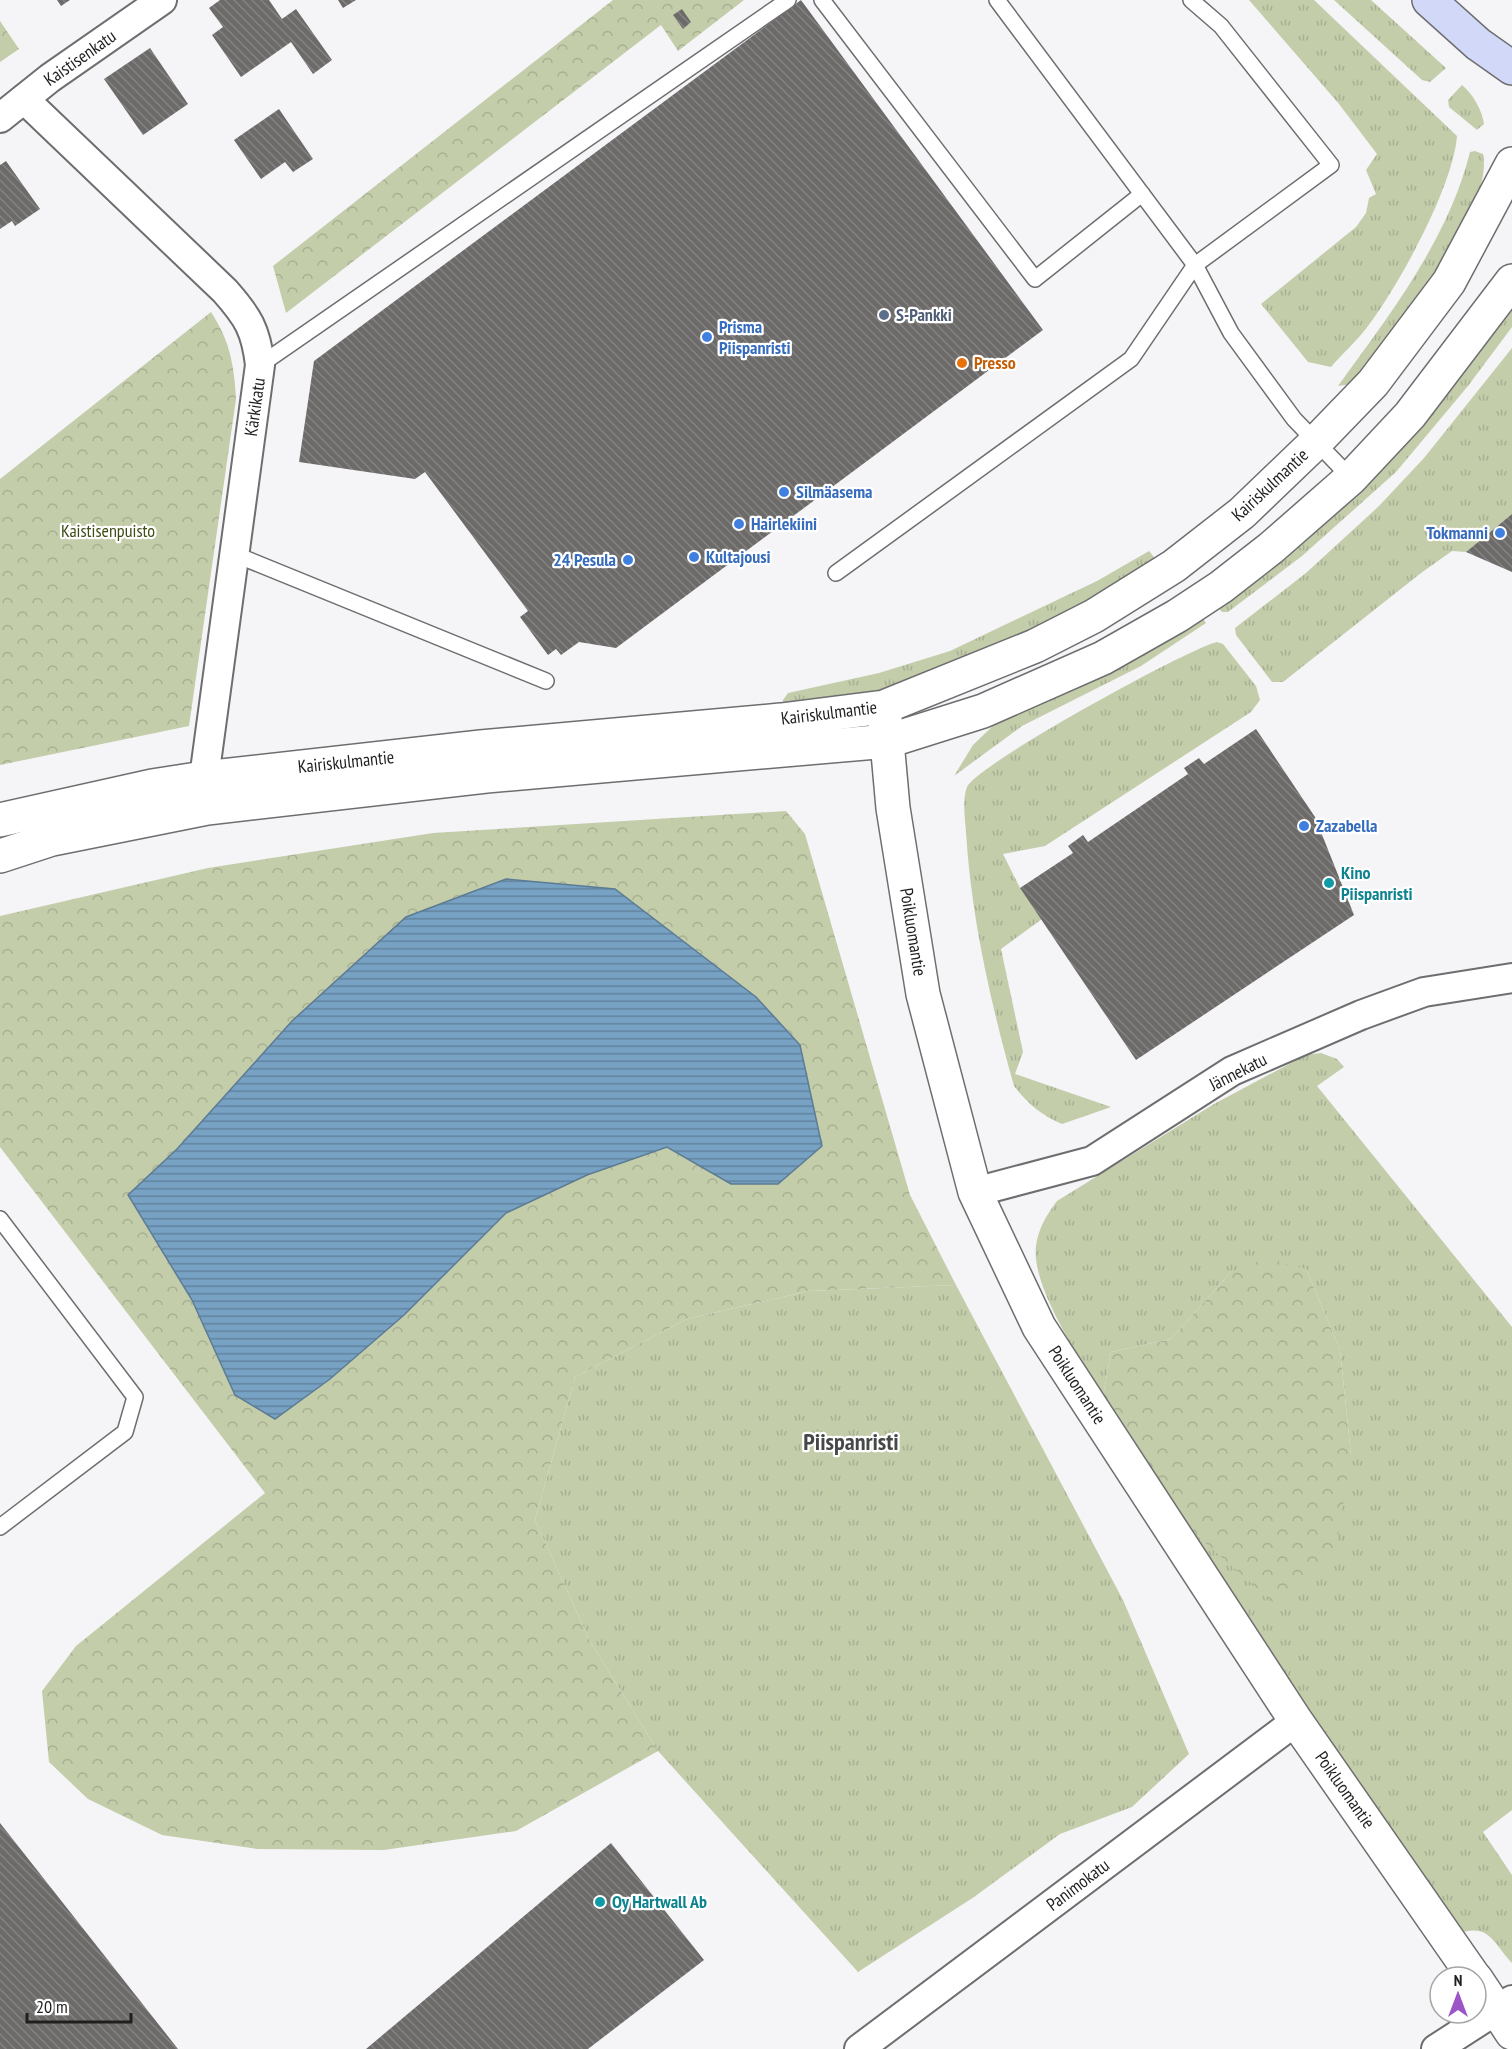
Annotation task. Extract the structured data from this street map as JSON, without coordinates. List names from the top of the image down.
{
  "streets": {
    "street": [
      "Kaistisenkatu",
      "Kärkikatu",
      "Kairiskulmantie",
      "Poikluomantie",
      "Jännekatu",
      "Panimokatu"
    ]
  },
  "crossings": [
    ["Kaistisenkatu", "Kärkikatu"],
    ["Kärkikatu", "Kairiskulmantie"],
    ["Kairiskulmantie", "Poikluomantie"],
    ["Poikluomantie", "Jännekatu"],
    ["Poikluomantie", "Panimokatu"]
  ],
  "districts": ["Piispanristi"],
  "parks": ["Kaistisenpuisto"],
  "places": [
    "S-Pankki",
    "Prisma Piispanristi",
    "Presso",
    "Silmäasema",
    "Hairlekiini",
    "Tokmanni",
    "Kultajousi",
    "24 Pesula",
    "Zazabella",
    "Kino Piispanristi",
    "Oy Hartwall Ab"
  ],
  "scale_bar": "20 m",
  "north": "top"
}
